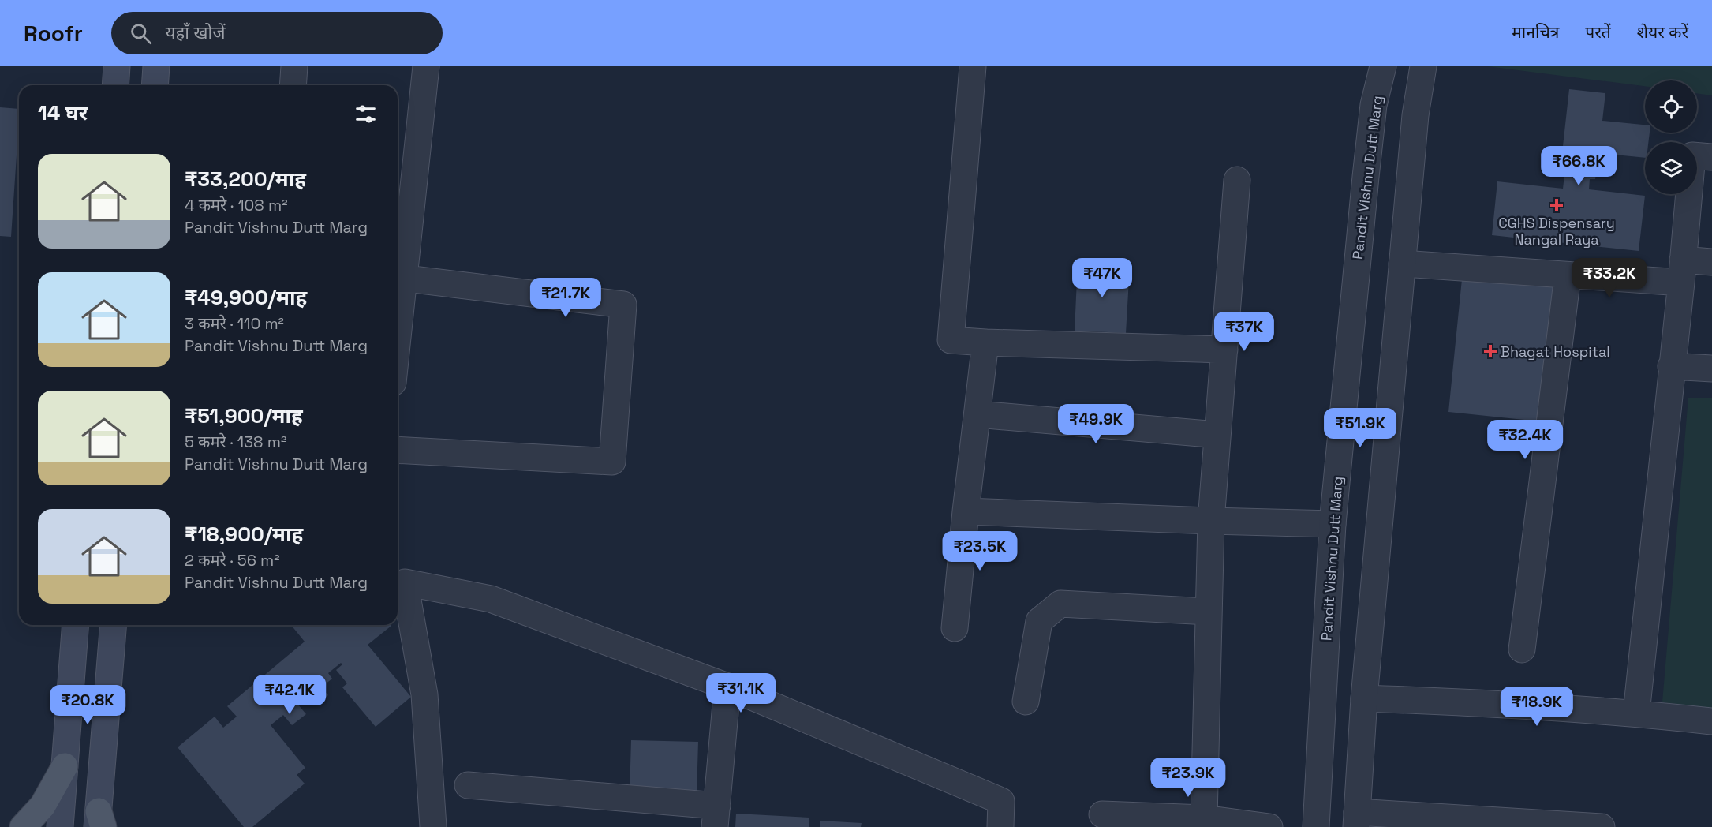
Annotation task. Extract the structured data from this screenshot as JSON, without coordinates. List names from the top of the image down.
{
  "streets": {
    "street": ["Pandit Vishnu Dutt Marg"]
  },
  "places": {
    "health": ["CGHS Dispensary Nangal Raya", "Bhagat Hospital"]
  },
  "page": {
    "header": "Roofr",
    "search": "यहाँ खोजें",
    "nav": ["मानचित्र", "परतें", "शेयर करें"],
    "heading": "14 घर",
    "list": [
      {
        "name": "₹33,200/माह",
        "note": "4 कमरे · 108 m² · Pandit Vishnu Dutt Marg"
      },
      {
        "name": "₹49,900/माह",
        "note": "3 कमरे · 110 m² · Pandit Vishnu Dutt Marg"
      },
      {
        "name": "₹51,900/माह",
        "note": "5 कमरे · 138 m² · Pandit Vishnu Dutt Marg"
      },
      {
        "name": "₹18,900/माह",
        "note": "2 कमरे · 56 m² · Pandit Vishnu Dutt Marg"
      }
    ],
    "price": [
      "₹66.8K",
      "₹47K",
      "₹33.2K",
      "₹21.7K",
      "₹37K",
      "₹49.9K",
      "₹51.9K",
      "₹32.4K",
      "₹23.5K",
      "₹31.1K",
      "₹42.1K",
      "₹20.8K",
      "₹18.9K",
      "₹23.9K"
    ]
  }
}
